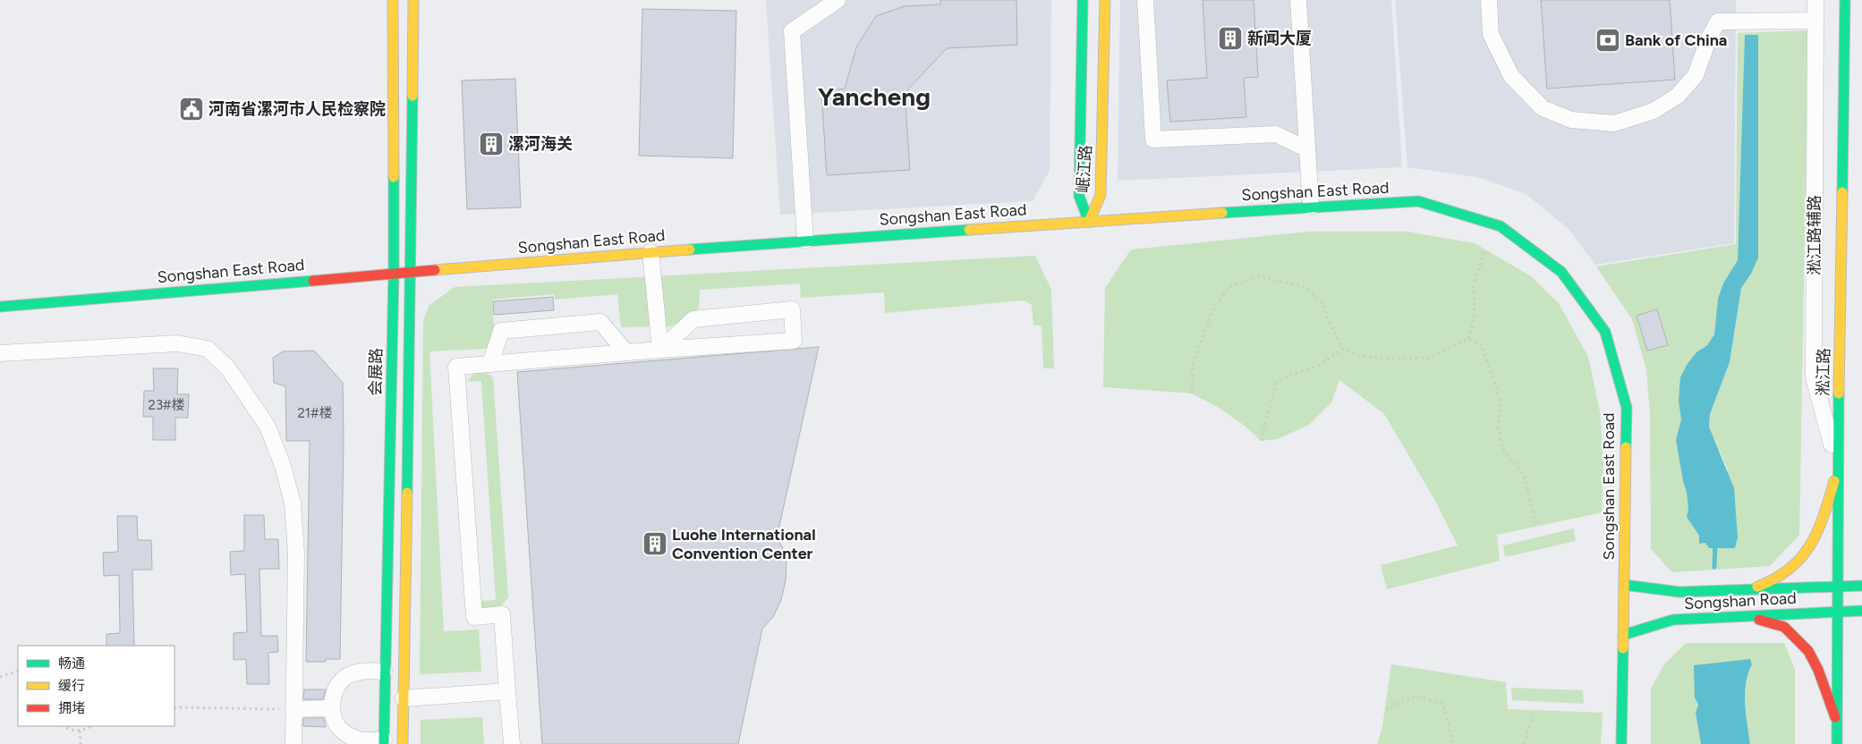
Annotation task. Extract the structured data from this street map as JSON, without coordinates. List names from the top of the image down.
{
  "streets": {
    "main road": [
      "岷江路",
      "Songshan East Road",
      "会展路",
      "淞江路",
      "Songshan Road"
    ],
    "street": ["淞江路辅路"]
  },
  "crossings": [
    ["岷江路", "Songshan East Road"],
    ["Songshan East Road", "会展路"],
    ["Songshan East Road", "Songshan Road"],
    ["淞江路辅路", "淞江路"],
    ["淞江路", "Songshan Road"]
  ],
  "districts": ["Yancheng"],
  "places": {
    "building": ["新闻大厦", "漯河海关", "Luohe International Convention Center"],
    "bank": ["Bank of China"],
    "public building": ["河南省漯河市人民检察院"]
  },
  "house_numbers": ["23#楼", "21#楼"],
  "legend": ["畅通", "缓行", "拥堵"]
}
